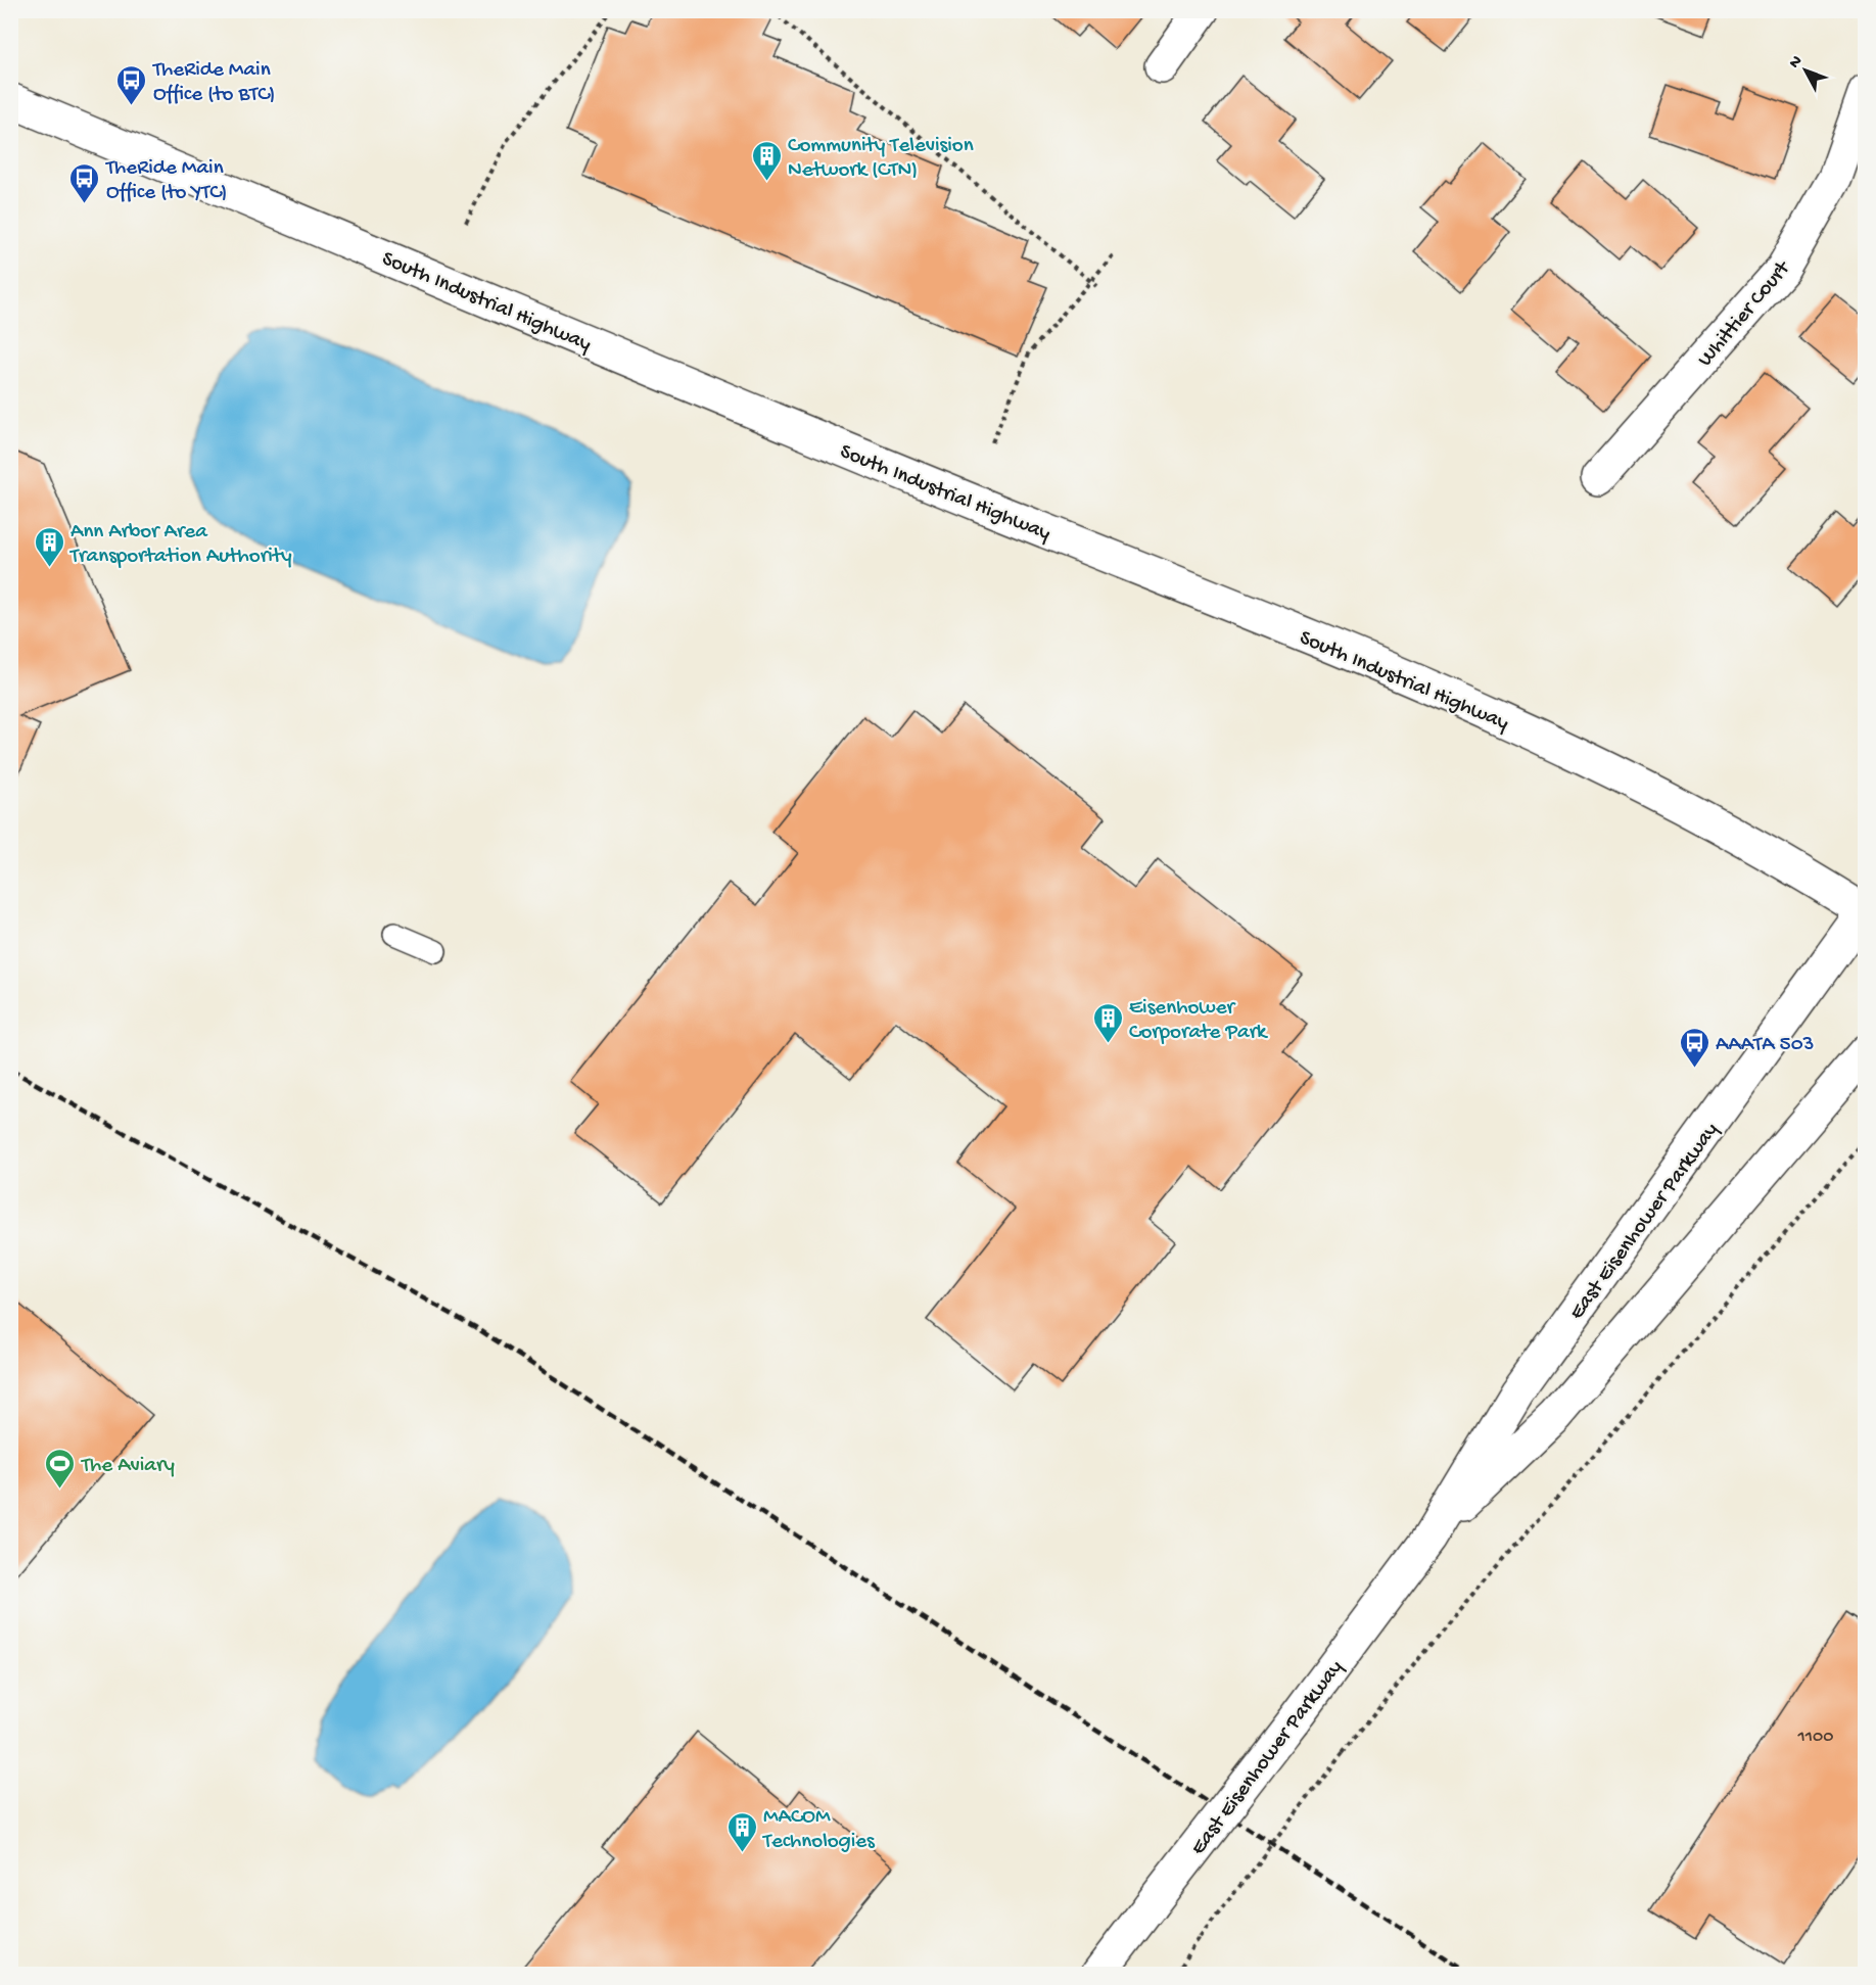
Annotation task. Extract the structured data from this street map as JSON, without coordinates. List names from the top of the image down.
{
  "streets": {
    "street": ["South Industrial Highway", "Whittier Court", "East Eisenhower Parkway"]
  },
  "crossings": [
    ["South Industrial Highway", "East Eisenhower Parkway"]
  ],
  "places": {
    "bus stop": ["TheRide Main Office (to BTC)", "TheRide Main Office (to YTC)", "AAATA 503"],
    "building": [
      "Community Television Network (CTN)",
      "Ann Arbor Area Transportation Authority",
      "Eisenhower Corporate Park",
      "MACOM Technologies"
    ],
    "sports": ["The Aviary"]
  },
  "house_numbers": ["1100"],
  "north": "top left"
}
